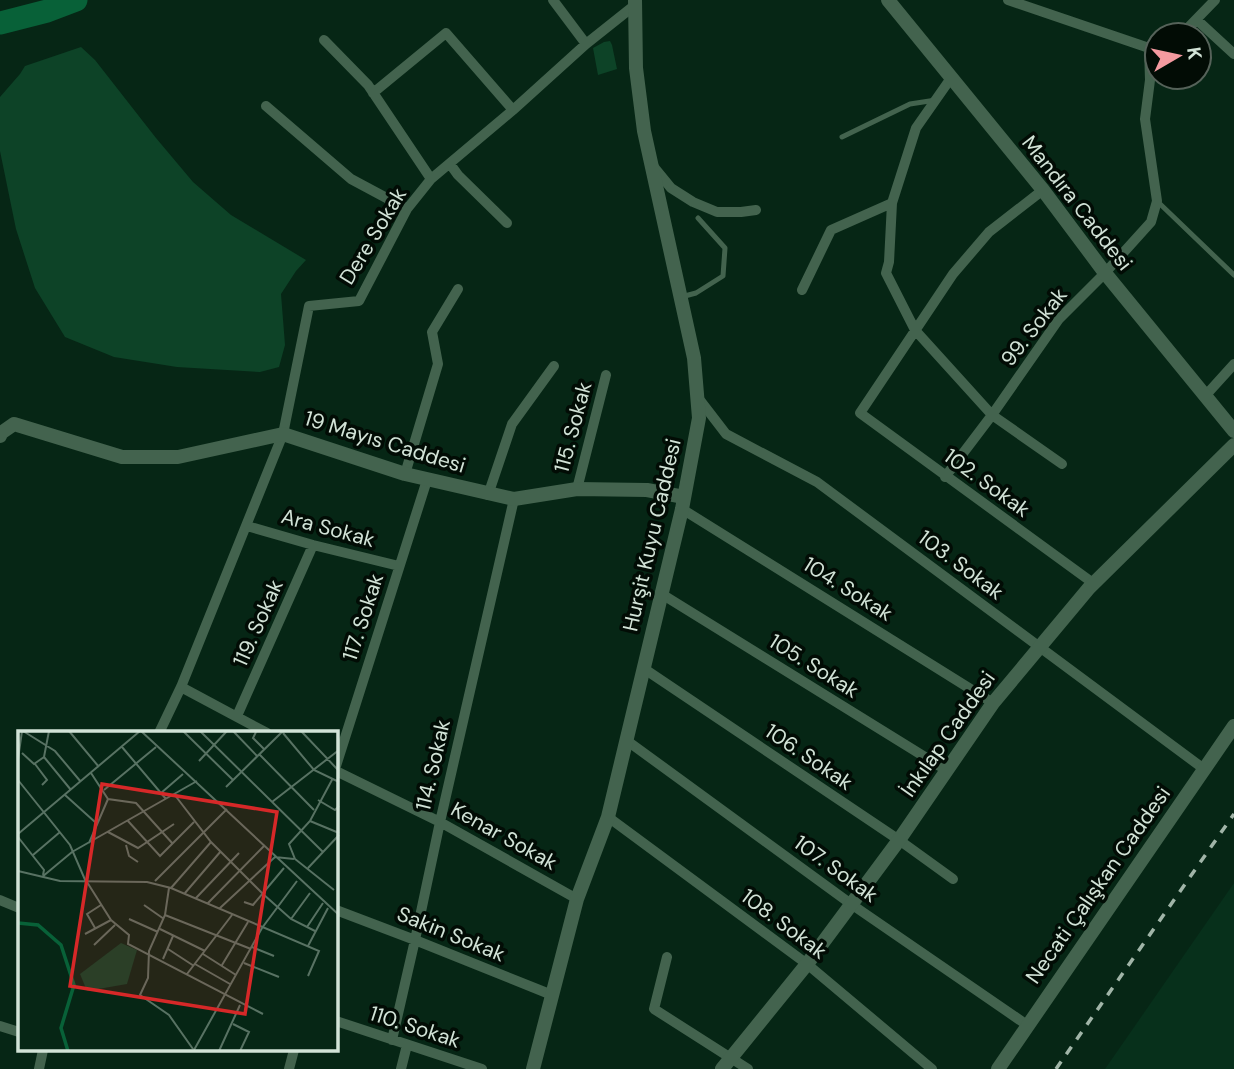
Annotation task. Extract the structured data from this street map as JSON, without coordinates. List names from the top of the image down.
{
  "streets": {
    "street": [
      "Mandıra Caddesi",
      "Dere Sokak",
      "99. Sokak",
      "115. Sokak",
      "19 Mayıs Caddesi",
      "102. Sokak",
      "Ara Sokak",
      "Hurşit Kuyu Caddesi",
      "103. Sokak",
      "104. Sokak",
      "117. Sokak",
      "119. Sokak",
      "105. Sokak",
      "İnkılap Caddesi",
      "106. Sokak",
      "114. Sokak",
      "Kenar Sokak",
      "107. Sokak",
      "Necati Çalışkan Caddesi",
      "108. Sokak",
      "Sakin Sokak",
      "110. Sokak"
    ]
  },
  "crossings": [
    ["Mandıra Caddesi", "99. Sokak"],
    ["Dere Sokak", "19 Mayıs Caddesi"],
    ["Dere Sokak", "Ara Sokak"],
    ["Dere Sokak", "Hurşit Kuyu Caddesi"],
    ["99. Sokak", "102. Sokak"],
    ["115. Sokak", "19 Mayıs Caddesi"],
    ["19 Mayıs Caddesi", "Hurşit Kuyu Caddesi"],
    ["19 Mayıs Caddesi", "104. Sokak"],
    ["19 Mayıs Caddesi", "117. Sokak"],
    ["19 Mayıs Caddesi", "114. Sokak"],
    ["102. Sokak", "İnkılap Caddesi"],
    ["Ara Sokak", "117. Sokak"],
    ["Ara Sokak", "119. Sokak"],
    ["Hurşit Kuyu Caddesi", "103. Sokak"],
    ["Hurşit Kuyu Caddesi", "104. Sokak"],
    ["Hurşit Kuyu Caddesi", "105. Sokak"],
    ["Hurşit Kuyu Caddesi", "106. Sokak"],
    ["Hurşit Kuyu Caddesi", "Kenar Sokak"],
    ["Hurşit Kuyu Caddesi", "107. Sokak"],
    ["Hurşit Kuyu Caddesi", "108. Sokak"],
    ["Hurşit Kuyu Caddesi", "Sakin Sokak"],
    ["103. Sokak", "İnkılap Caddesi"],
    ["103. Sokak", "Necati Çalışkan Caddesi"],
    ["104. Sokak", "İnkılap Caddesi"],
    ["105. Sokak", "İnkılap Caddesi"],
    ["İnkılap Caddesi", "106. Sokak"],
    ["İnkılap Caddesi", "107. Sokak"],
    ["İnkılap Caddesi", "108. Sokak"],
    ["114. Sokak", "Kenar Sokak"],
    ["114. Sokak", "Sakin Sokak"],
    ["114. Sokak", "110. Sokak"],
    ["107. Sokak", "Necati Çalışkan Caddesi"]
  ],
  "north": "right"
}
